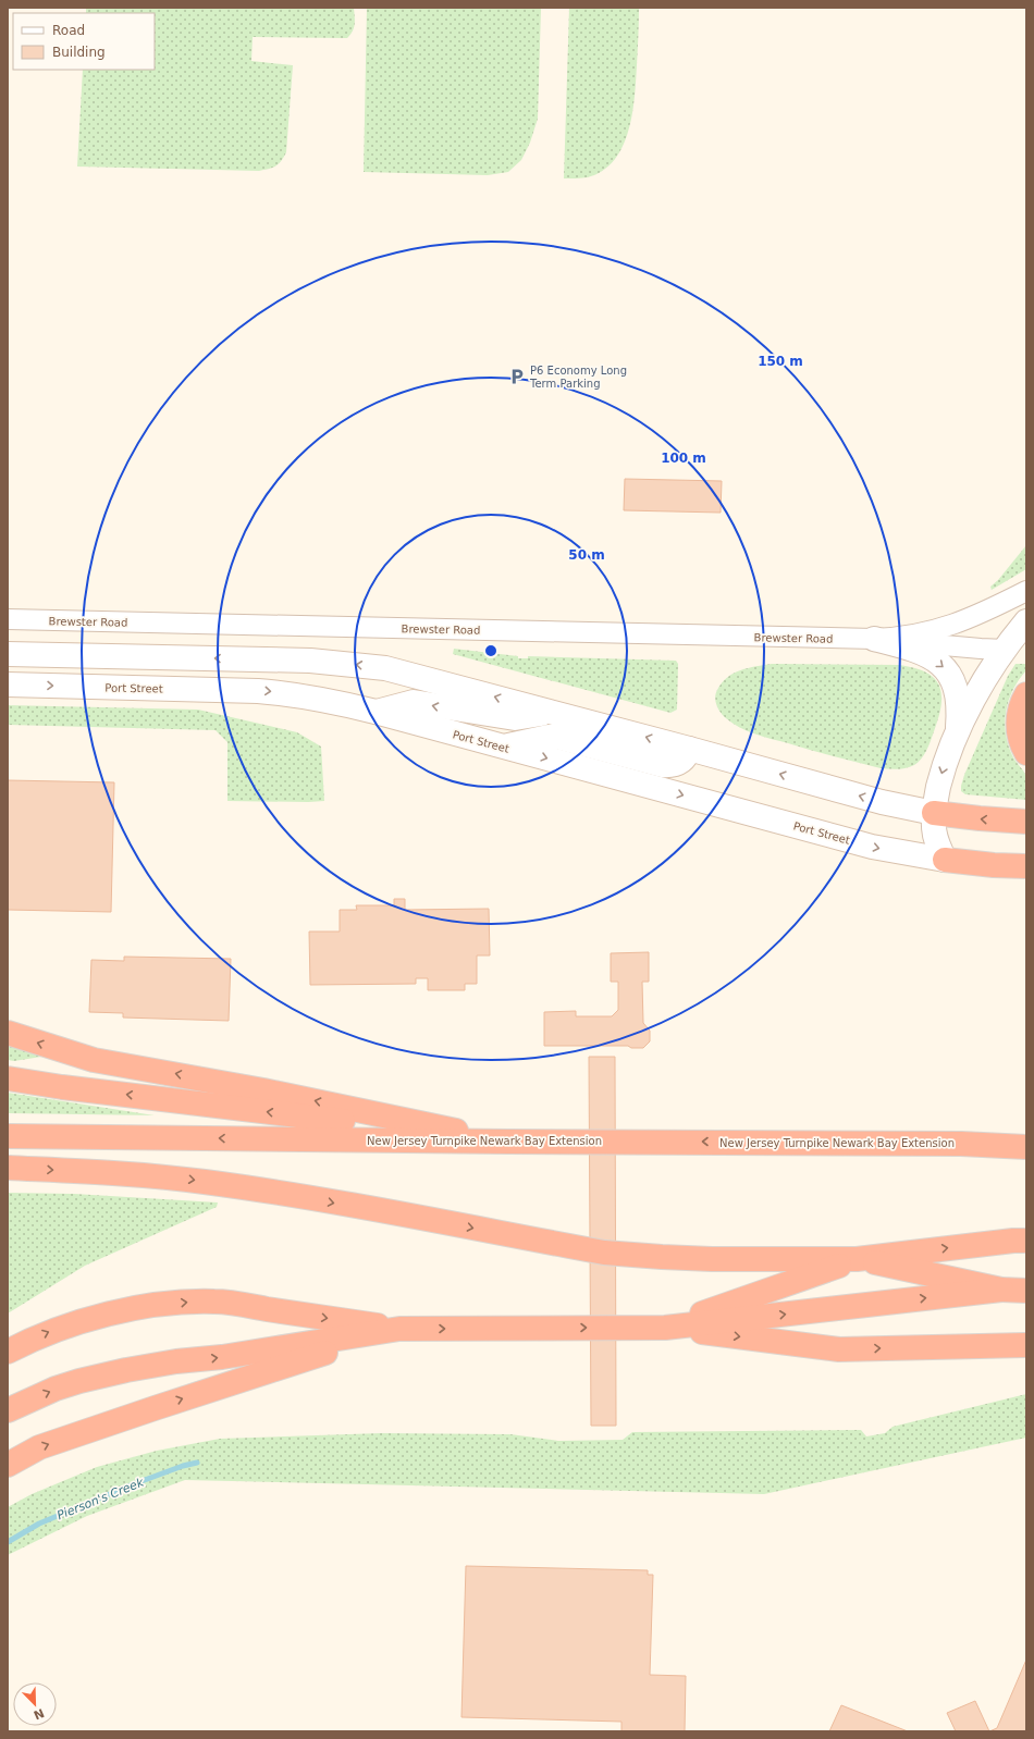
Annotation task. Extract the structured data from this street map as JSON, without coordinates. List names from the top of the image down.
{
  "streets": {
    "highway": ["New Jersey Turnpike Newark Bay Extension"],
    "main road": ["Port Street"],
    "street": ["Brewster Road"]
  },
  "water": ["Pierson's Creek"],
  "places": {
    "parking": ["P6 Economy Long Term Parking"]
  },
  "legend": ["Road", "Building"],
  "north": "bottom right",
  "rings": ["150 m", "100 m", "50 m"]
}
